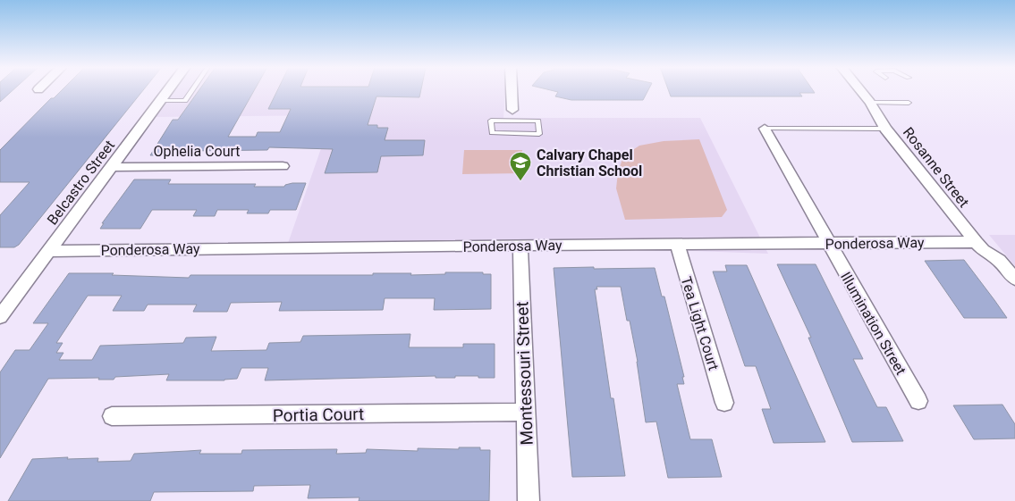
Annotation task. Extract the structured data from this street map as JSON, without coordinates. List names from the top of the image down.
{
  "streets": {
    "street": [
      "Ophelia Court",
      "Rosanne Street",
      "Belcastro Street",
      "Ponderosa Way",
      "Tea Light Court",
      "Illumination Street",
      "Montessouri Street",
      "Portia Court"
    ]
  },
  "crossings": [
    ["Ophelia Court", "Belcastro Street"],
    ["Rosanne Street", "Ponderosa Way"],
    ["Belcastro Street", "Ponderosa Way"],
    ["Ponderosa Way", "Tea Light Court"],
    ["Ponderosa Way", "Illumination Street"],
    ["Ponderosa Way", "Montessouri Street"],
    ["Montessouri Street", "Portia Court"]
  ],
  "places": {
    "school or university": ["Calvary Chapel Christian School"]
  }
}
